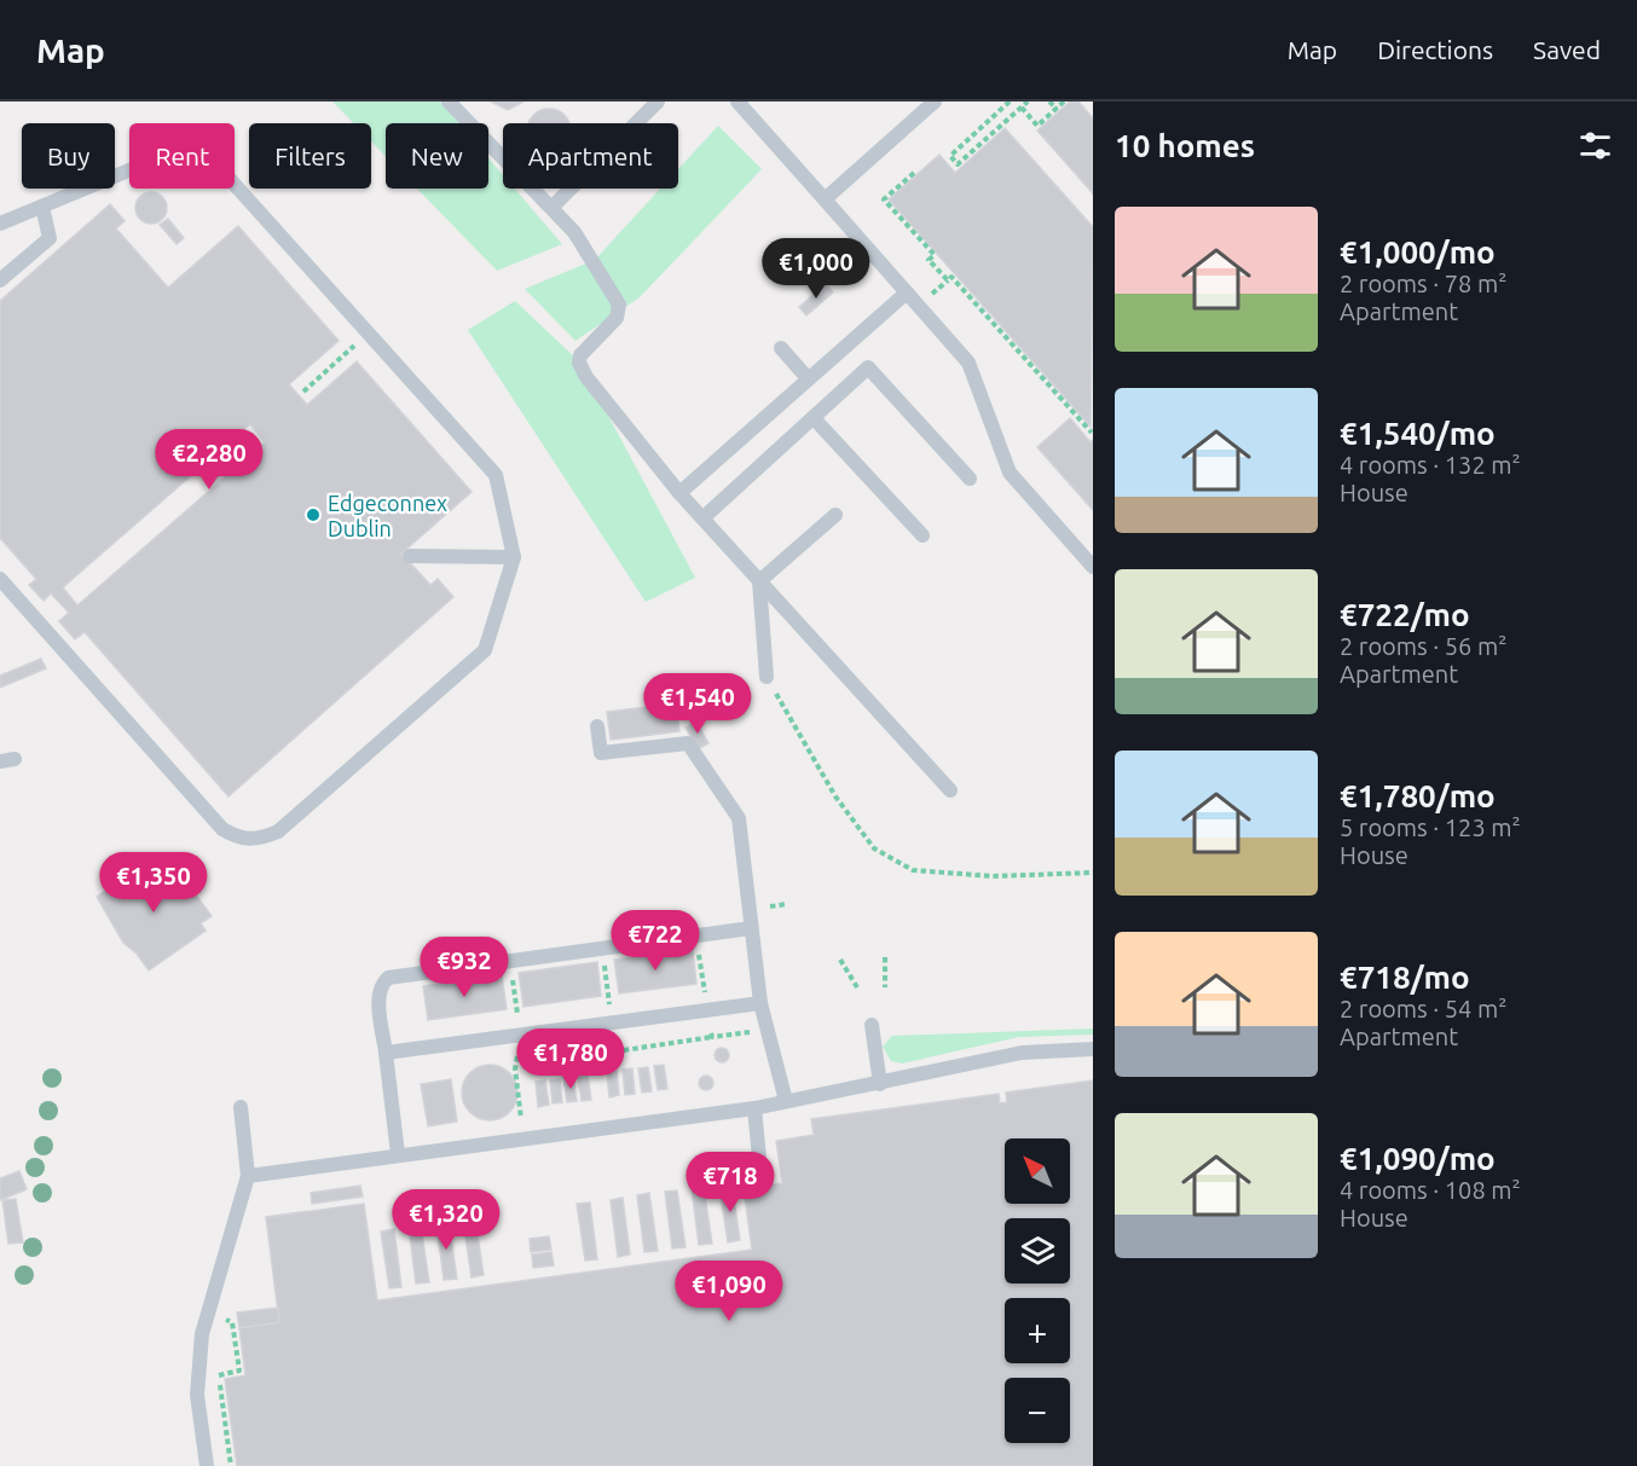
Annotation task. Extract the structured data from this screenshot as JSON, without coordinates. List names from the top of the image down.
{
  "places": ["Edgeconnex Dublin"],
  "north": "top left",
  "page": {
    "header": "Map",
    "nav": ["Map", "Directions", "Saved"],
    "heading": "10 homes",
    "chip": [
      "Buy",
      "Rent",
      "Filters",
      "New",
      "Apartment"
    ],
    "list": [
      {
        "name": "€1,000/mo",
        "note": "2 rooms · 78 m² · Apartment"
      },
      {
        "name": "€1,540/mo",
        "note": "4 rooms · 132 m² · House"
      },
      {
        "name": "€722/mo",
        "note": "2 rooms · 56 m² · Apartment"
      },
      {
        "name": "€1,780/mo",
        "note": "5 rooms · 123 m² · House"
      },
      {
        "name": "€718/mo",
        "note": "2 rooms · 54 m² · Apartment"
      },
      {
        "name": "€1,090/mo",
        "note": "4 rooms · 108 m² · House"
      }
    ],
    "price": [
      "€1,000",
      "€2,280",
      "€1,540",
      "€1,350",
      "€722",
      "€932",
      "€1,780",
      "€718",
      "€1,320",
      "€1,090"
    ],
    "map_buttons": ["+", "−"]
  }
}
